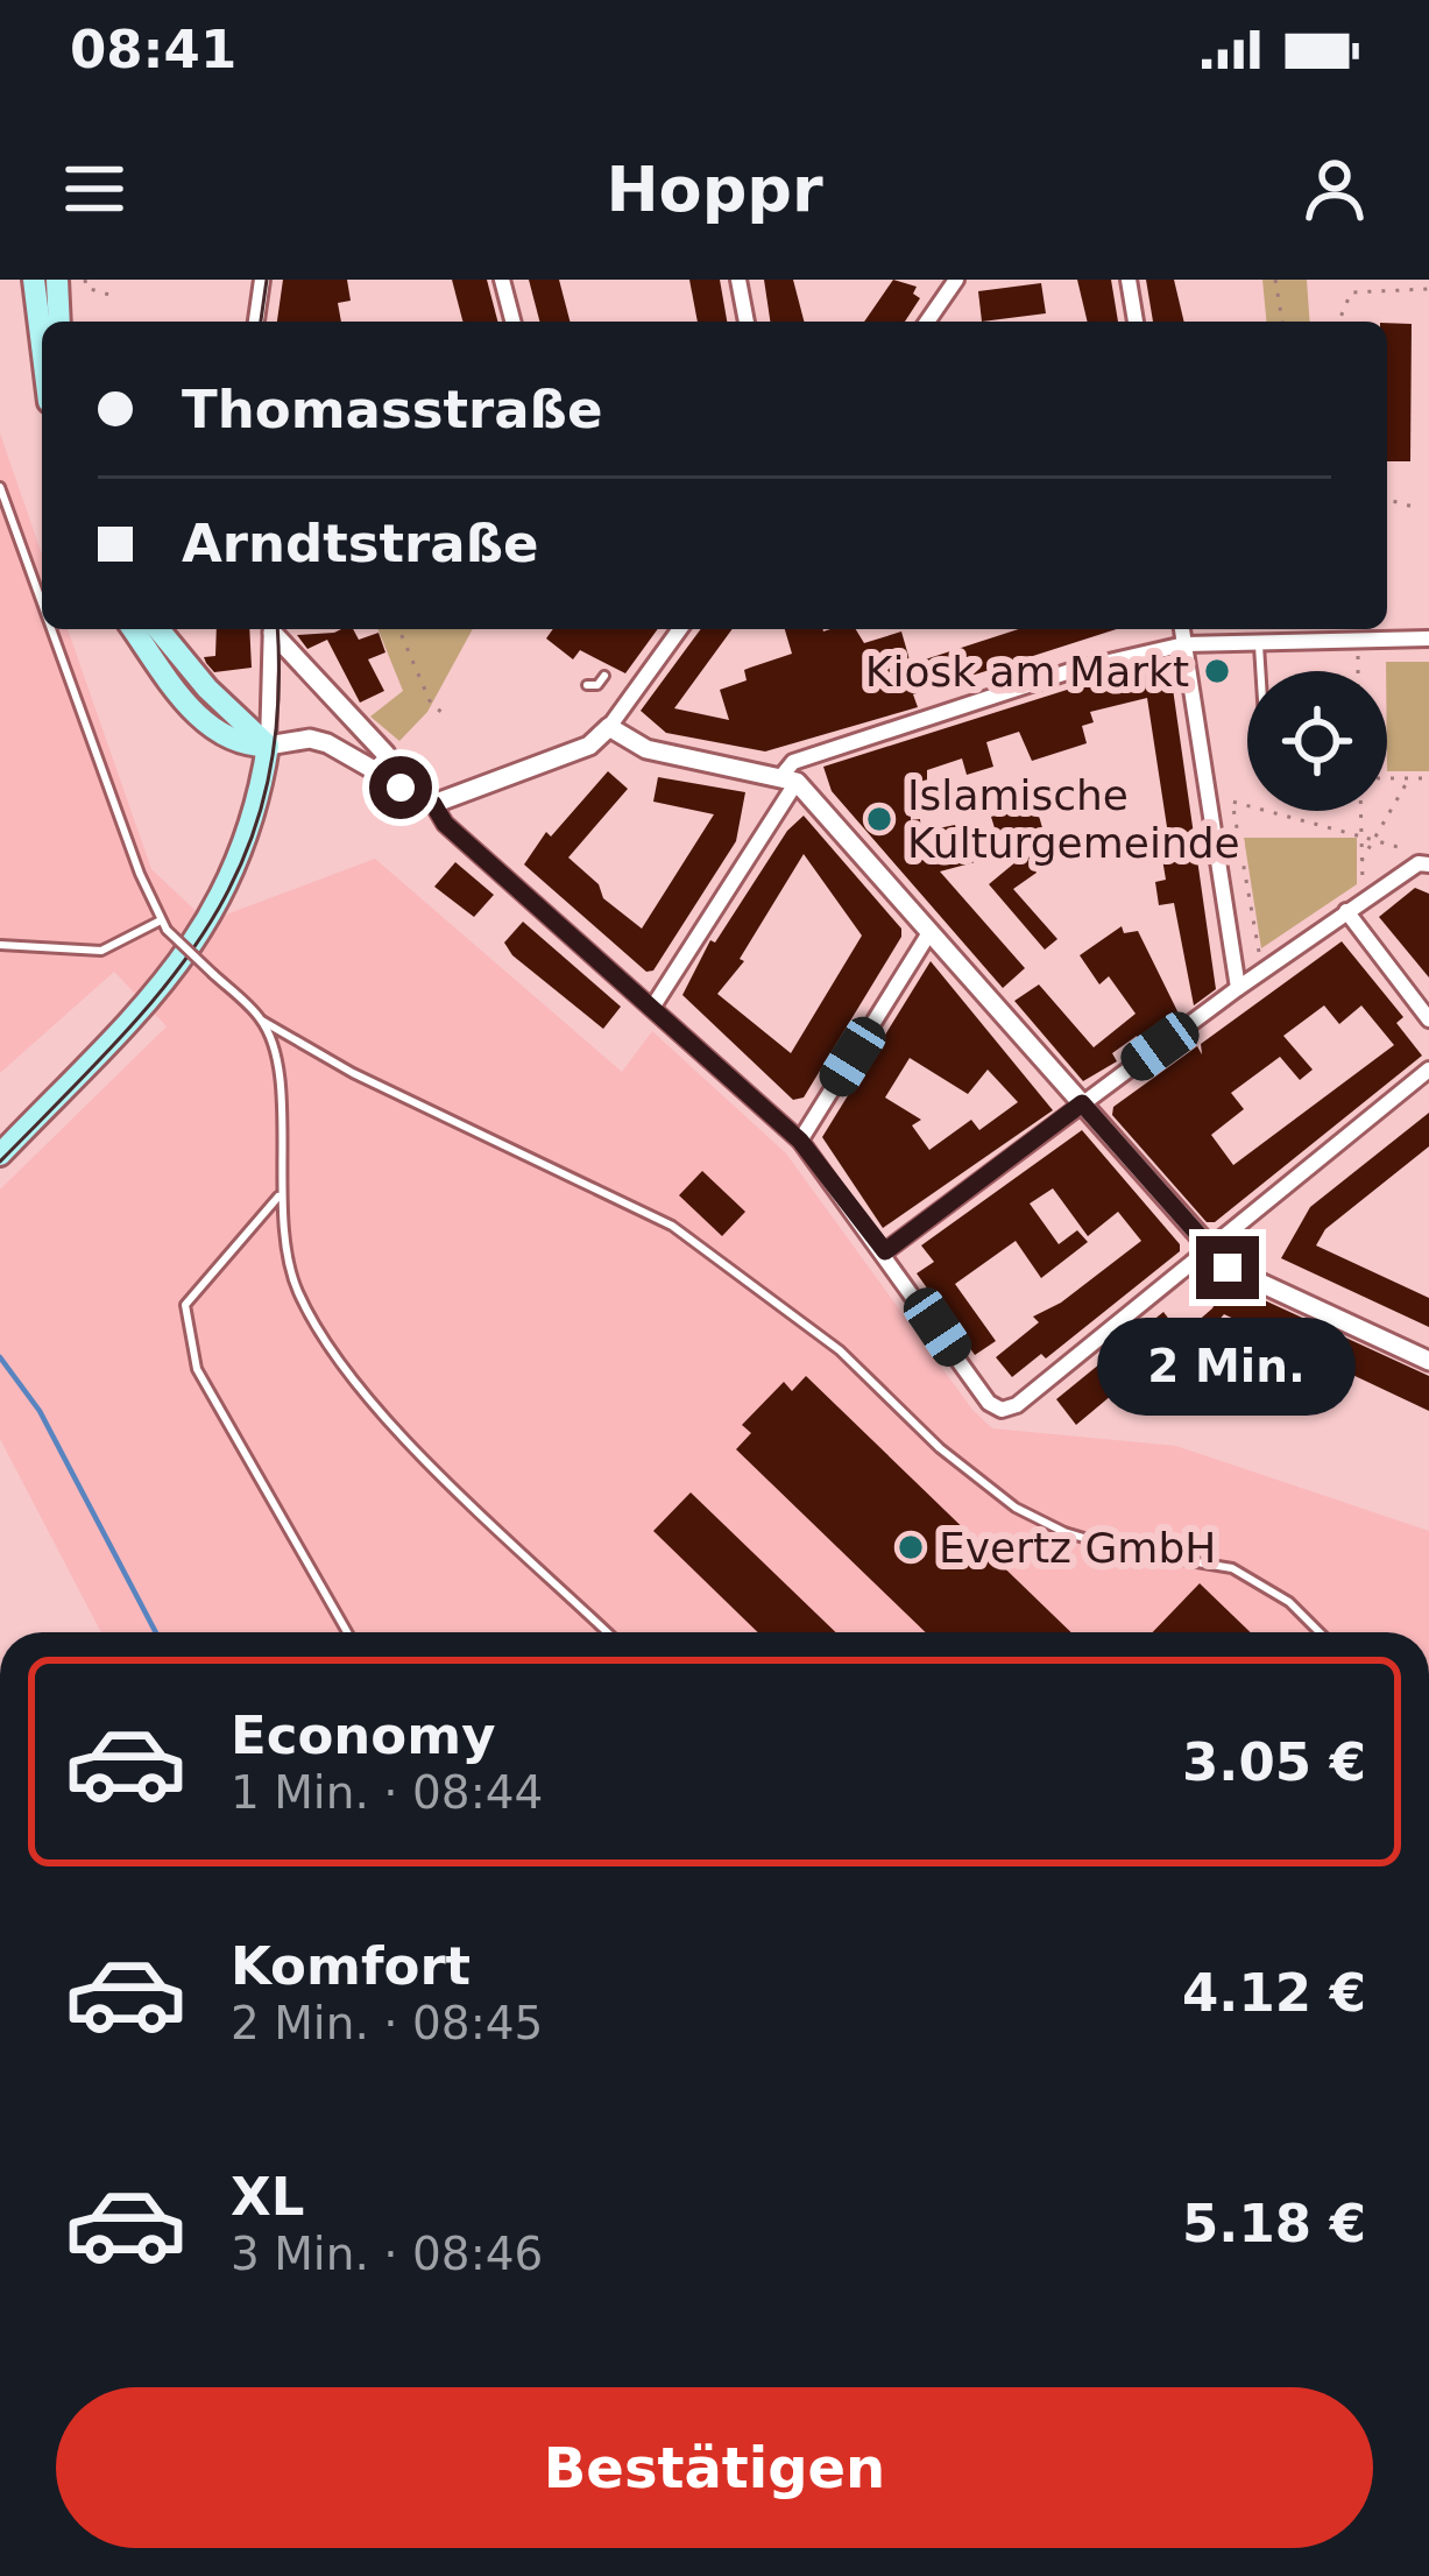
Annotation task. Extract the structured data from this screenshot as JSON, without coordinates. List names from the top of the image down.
{
  "places": ["Kiosk am Markt", "Islamische Kulturgemeinde", "Evertz GmbH"],
  "page": {
    "status": "08:41",
    "header": "Hoppr",
    "banner": ["Thomasstraße", "Arndtstraße"],
    "bubble": "2 Min.",
    "list": [
      {
        "name": "Economy",
        "note": "1 Min. · 08:44",
        "value": "3.05 €"
      },
      {
        "name": "Komfort",
        "note": "2 Min. · 08:45",
        "value": "4.12 €"
      },
      {
        "name": "XL",
        "note": "3 Min. · 08:46",
        "value": "5.18 €"
      }
    ],
    "buttons": "Bestätigen"
  }
}
